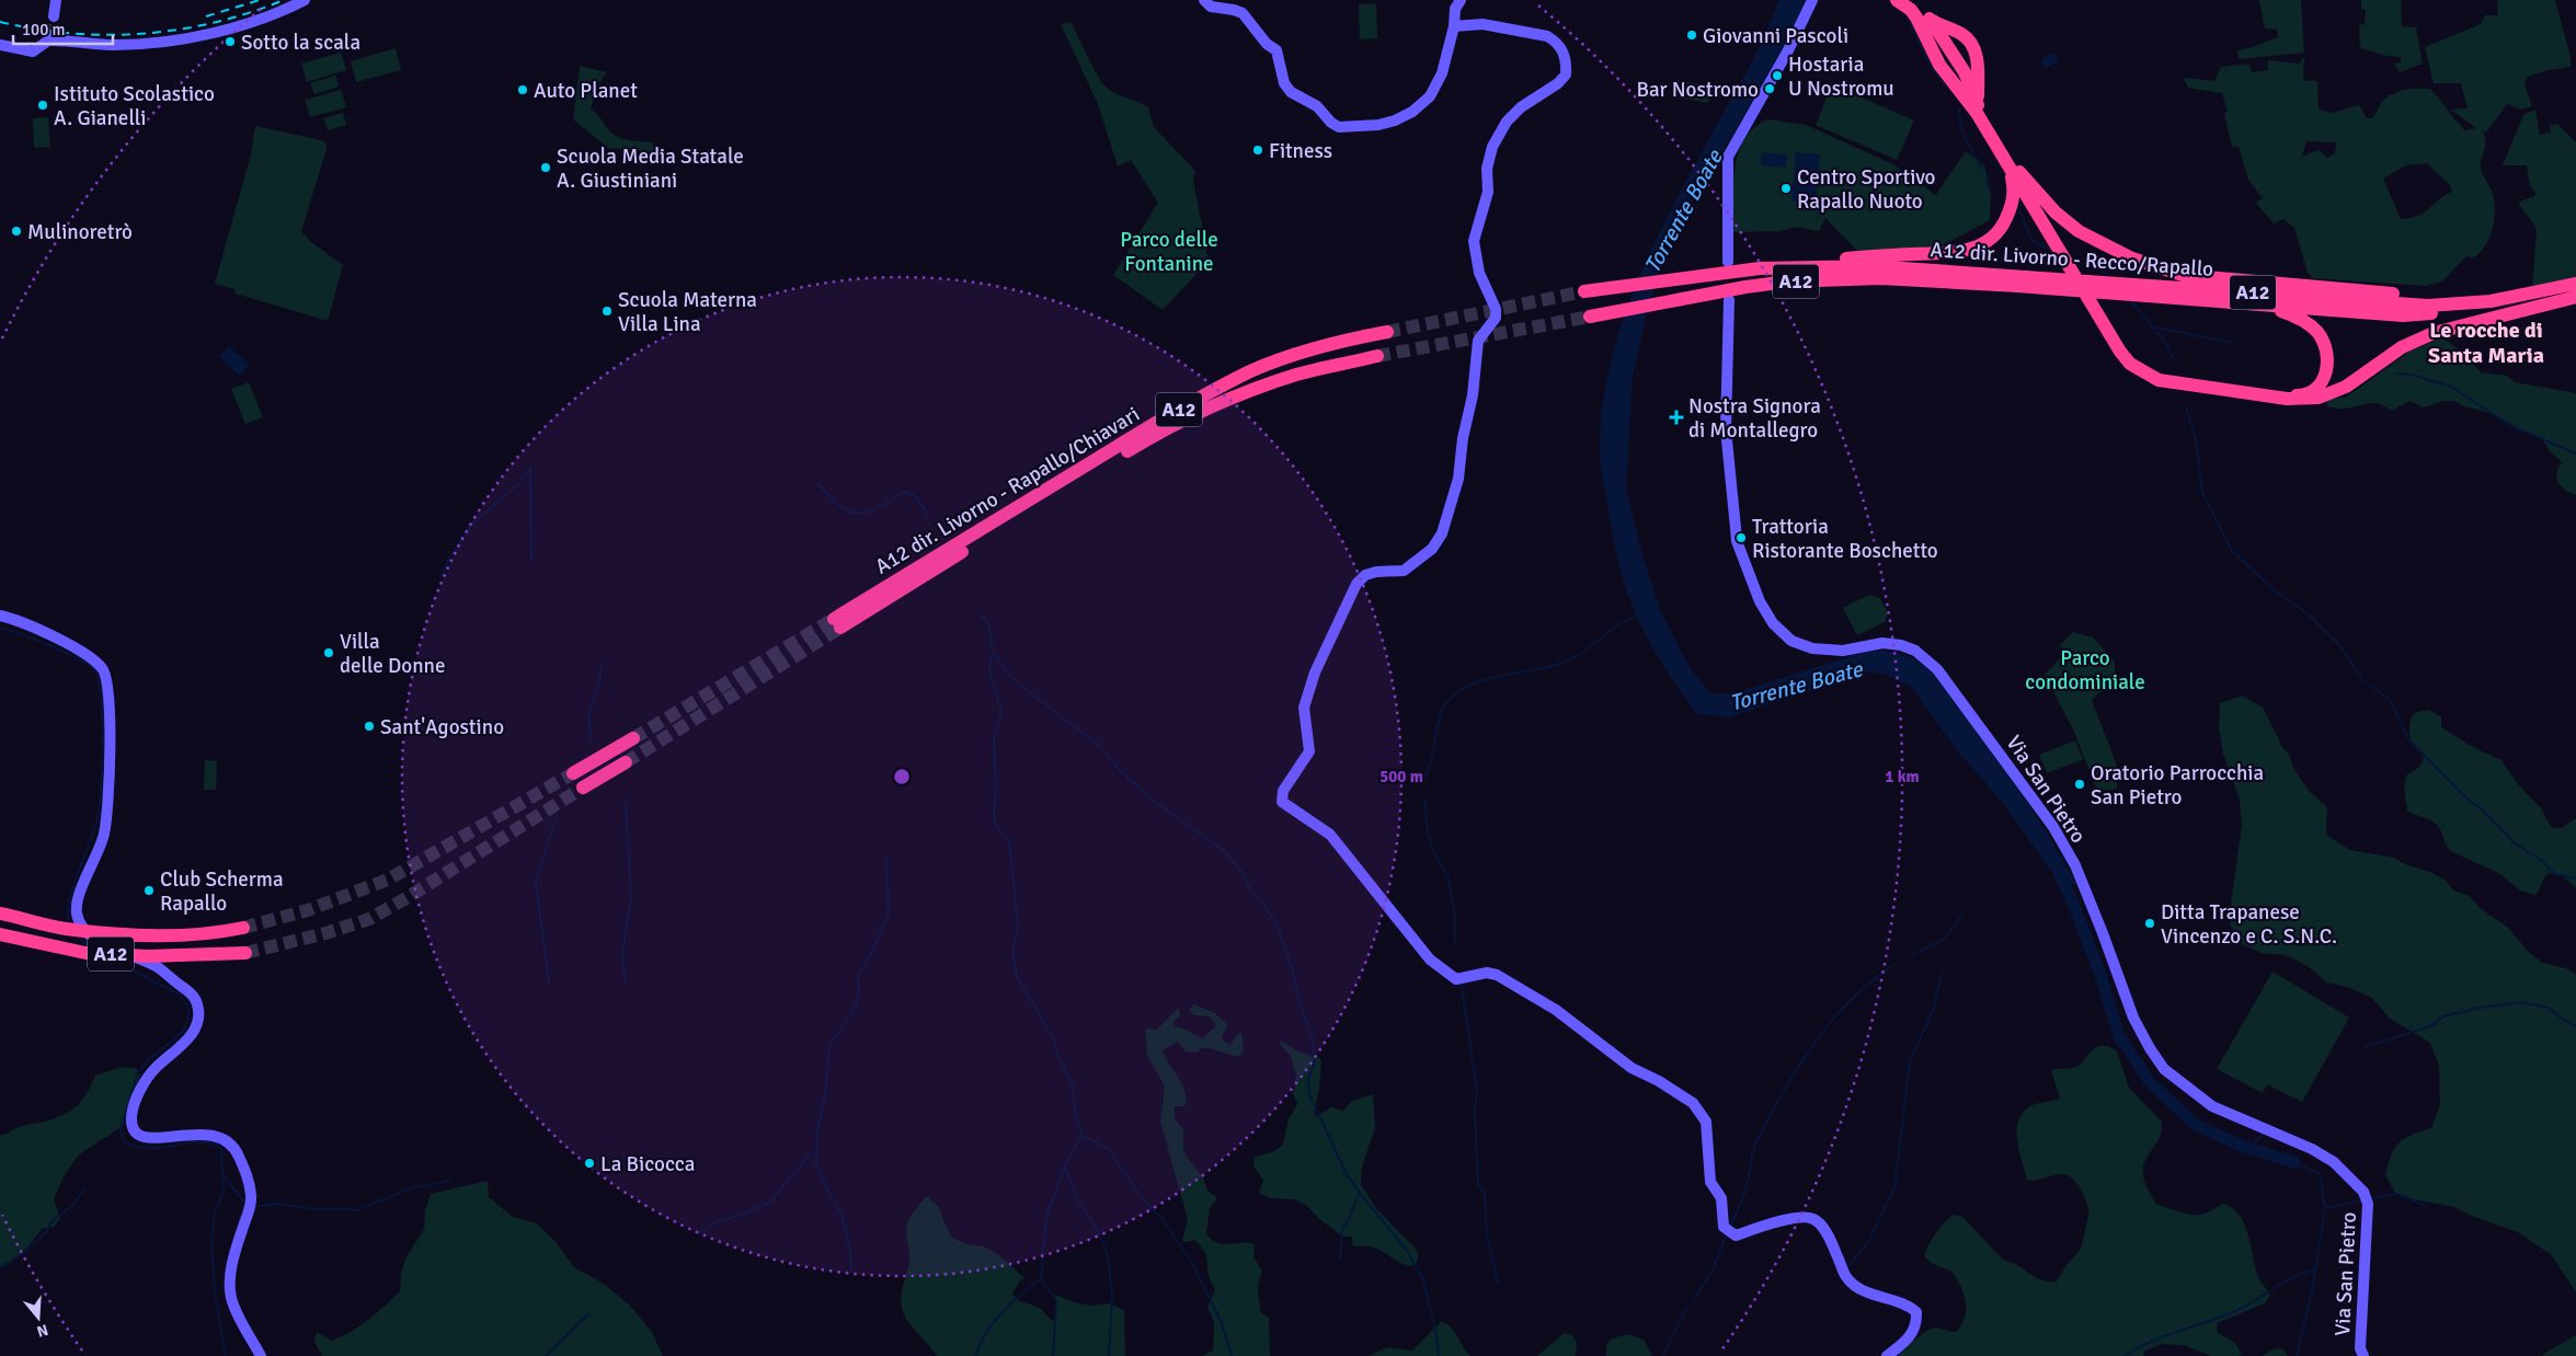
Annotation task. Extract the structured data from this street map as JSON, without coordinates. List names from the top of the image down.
{
  "streets": {
    "highway": ["A12 dir. Livorno - Recco/Rapallo", "A12", "A12 dir. Livorno - Rapallo/Chiavari"],
    "street": ["Via San Pietro"]
  },
  "crossings": [
    ["A12 dir. Livorno - Recco/Rapallo", "A12"],
    ["A12", "A12 dir. Livorno - Rapallo/Chiavari"]
  ],
  "districts": ["Le rocche di Santa Maria"],
  "water": ["Torrente Boate"],
  "parks": ["Parco delle Fontanine", "Parco condominiale"],
  "places": {
    "other": [
      "Giovanni Pascoli",
      "Sotto la scala",
      "Hostaria U Nostromu",
      "Bar Nostromo",
      "Auto Planet",
      "Istituto Scolastico A. Gianelli",
      "Fitness",
      "Scuola Media Statale A. Giustiniani",
      "Centro Sportivo Rapallo Nuoto",
      "Mulinoretrò",
      "Scuola Materna Villa Lina",
      "Trattoria Ristorante Boschetto",
      "Villa delle Donne",
      "Sant'Agostino",
      "Oratorio Parrocchia San Pietro",
      "Club Scherma Rapallo",
      "Ditta Trapanese Vincenzo e C. S.N.C.",
      "La Bicocca"
    ],
    "health": ["Nostra Signora di Montallegro"]
  },
  "scale_bar": "100 m",
  "north": "bottom",
  "rings": ["500 m", "1 km"]
}
